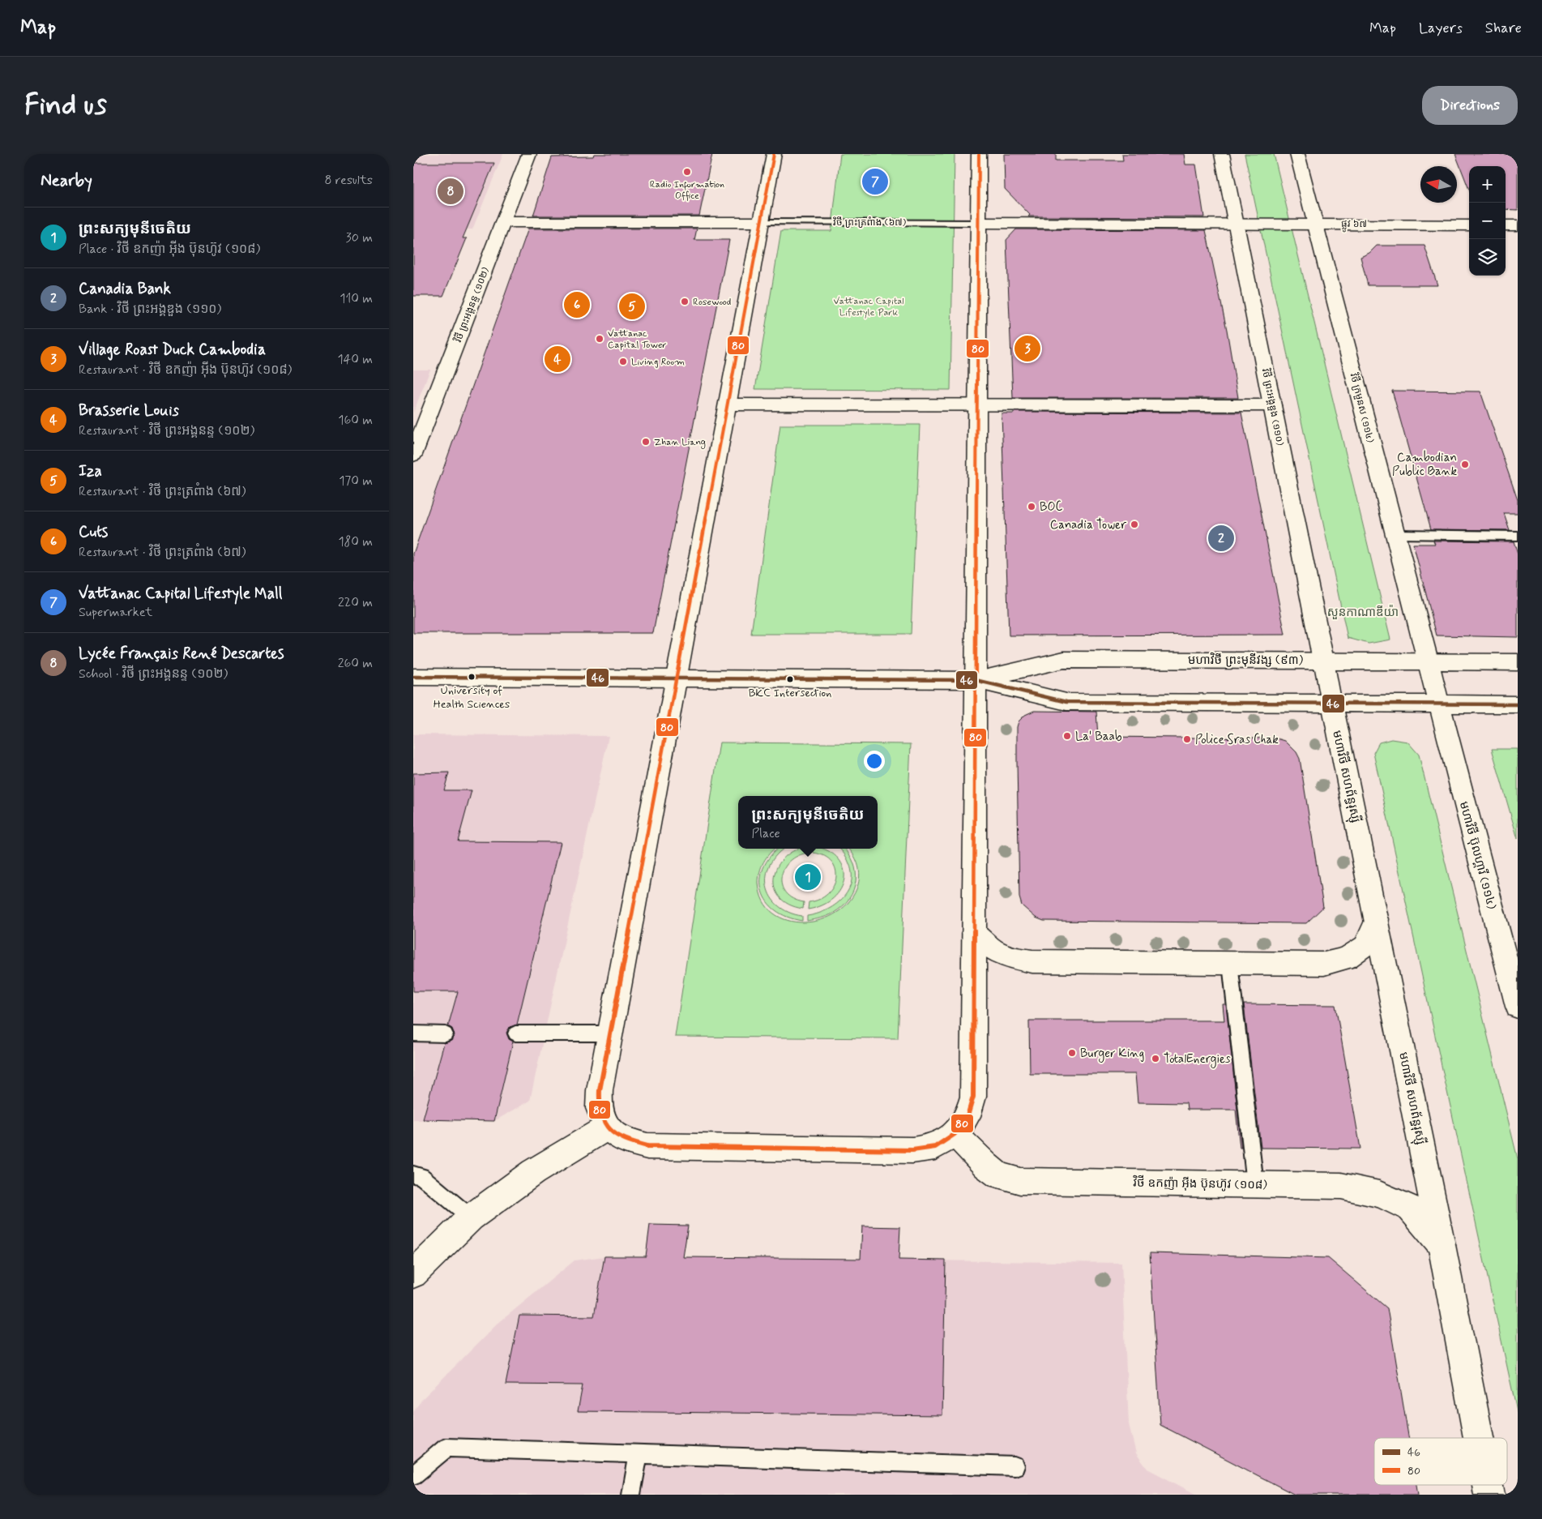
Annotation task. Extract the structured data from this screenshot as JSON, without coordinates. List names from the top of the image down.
{
  "streets": {
    "main road": [
      "វិថី ព្រះត្រពំាង (៦៧)",
      "ផ្លូវ ៦៧",
      "វិថី ព្រះអង្គនន្ទ (១០២)",
      "វិថី ព្រះអង្គឌួង (១១០)",
      "វិថី ក្រមួនស (១១៤)",
      "មហាវិថី ព្រះមុនីវង្ស (៩៣)",
      "មហាវិថី សហព័ន្ធរុស្ស៊ី",
      "មហាវិថី ប៊ុលហ្គារី (១១៤)",
      "វិថី ឧកញ៉ា អ៊ីង ប៊ុនហ៊ូវ (១០៨)"
    ]
  },
  "crossings": [
    ["វិថី ព្រះត្រពំាង (៦៧)", "ផ្លូវ ៦៧"],
    ["វិថី ព្រះត្រពំាង (៦៧)", "វិថី ព្រះអង្គនន្ទ (១០២)"],
    ["វិថី ព្រះត្រពំាង (៦៧)", "វិថី ព្រះអង្គឌួង (១១០)"],
    ["ផ្លូវ ៦៧", "វិថី ព្រះអង្គឌួង (១១០)"],
    ["ផ្លូវ ៦៧", "វិថី ក្រមួនស (១១៤)"],
    ["វិថី ព្រះអង្គឌួង (១១០)", "មហាវិថី ព្រះមុនីវង្ស (៩៣)"],
    ["វិថី ព្រះអង្គឌួង (១១០)", "មហាវិថី សហព័ន្ធរុស្ស៊ី"],
    ["វិថី ក្រមួនស (១១៤)", "មហាវិថី ព្រះមុនីវង្ស (៩៣)"],
    ["វិថី ក្រមួនស (១១៤)", "មហាវិថី ប៊ុលហ្គារី (១១៤)"],
    ["មហាវិថី ព្រះមុនីវង្ស (៩៣)", "មហាវិថី សហព័ន្ធរុស្ស៊ី"],
    ["មហាវិថី ព្រះមុនីវង្ស (៩៣)", "មហាវិថី ប៊ុលហ្គារី (១១៤)"],
    ["មហាវិថី សហព័ន្ធរុស្ស៊ី", "វិថី ឧកញ៉ា អ៊ីង ប៊ុនហ៊ូវ (១០៨)"]
  ],
  "parks": ["Vattanac Capital Lifestyle Park", "សួនកាណាឌីយ៉ា"],
  "places": [
    "Radio Information Office",
    "Rosewood",
    "Vattanac Capital Tower",
    "Living Room",
    "Zhan Liang",
    "Cambodian Public Bank",
    "BOC",
    "Canadia Tower",
    "University of Health Sciences",
    "BKC Intersection",
    "La' Baab",
    "Police Sras Chak",
    "Burger King",
    "TotalEnergies"
  ],
  "lines": ["transit line 80", "transit line 46"],
  "legend": ["46", "80"],
  "north": "left",
  "page": {
    "header": "Map",
    "nav": ["Map", "Layers", "Share"],
    "buttons": "Directions",
    "title": "Find us",
    "heading": ["Nearby", "8 results"],
    "map_buttons": ["+", "−"],
    "pins": [
      "7",
      "8",
      "6",
      "5",
      "3",
      "4",
      "2",
      "1"
    ],
    "list": [
      {
        "mark": "1",
        "name": "ព្រះសក្យមុនីចេតិយ",
        "note": "Place · វិថី ឧកញ៉ា អ៊ីង ប៊ុនហ៊ូវ (១០៨)",
        "value": "30 m"
      },
      {
        "mark": "2",
        "name": "Canadia Bank",
        "note": "Bank · វិថី ព្រះអង្គឌួង (១១០)",
        "value": "110 m"
      },
      {
        "mark": "3",
        "name": "Village Roast Duck Cambodia",
        "note": "Restaurant · វិថី ឧកញ៉ា អ៊ីង ប៊ុនហ៊ូវ (១០៨)",
        "value": "140 m"
      },
      {
        "mark": "4",
        "name": "Brasserie Louis",
        "note": "Restaurant · វិថី ព្រះអង្គនន្ទ (១០២)",
        "value": "160 m"
      },
      {
        "mark": "5",
        "name": "Iza",
        "note": "Restaurant · វិថី ព្រះត្រពំាង (៦៧)",
        "value": "170 m"
      },
      {
        "mark": "6",
        "name": "Cuts",
        "note": "Restaurant · វិថី ព្រះត្រពំាង (៦៧)",
        "value": "180 m"
      },
      {
        "mark": "7",
        "name": "Vattanac Capital Lifestyle Mall",
        "note": "Supermarket",
        "value": "220 m"
      },
      {
        "mark": "8",
        "name": "Lycée Français René Descartes",
        "note": "School · វិថី ព្រះអង្គនន្ទ (១០២)",
        "value": "260 m"
      }
    ],
    "popup": ["ព្រះសក្យមុនីចេតិយ", "Place"]
  }
}
